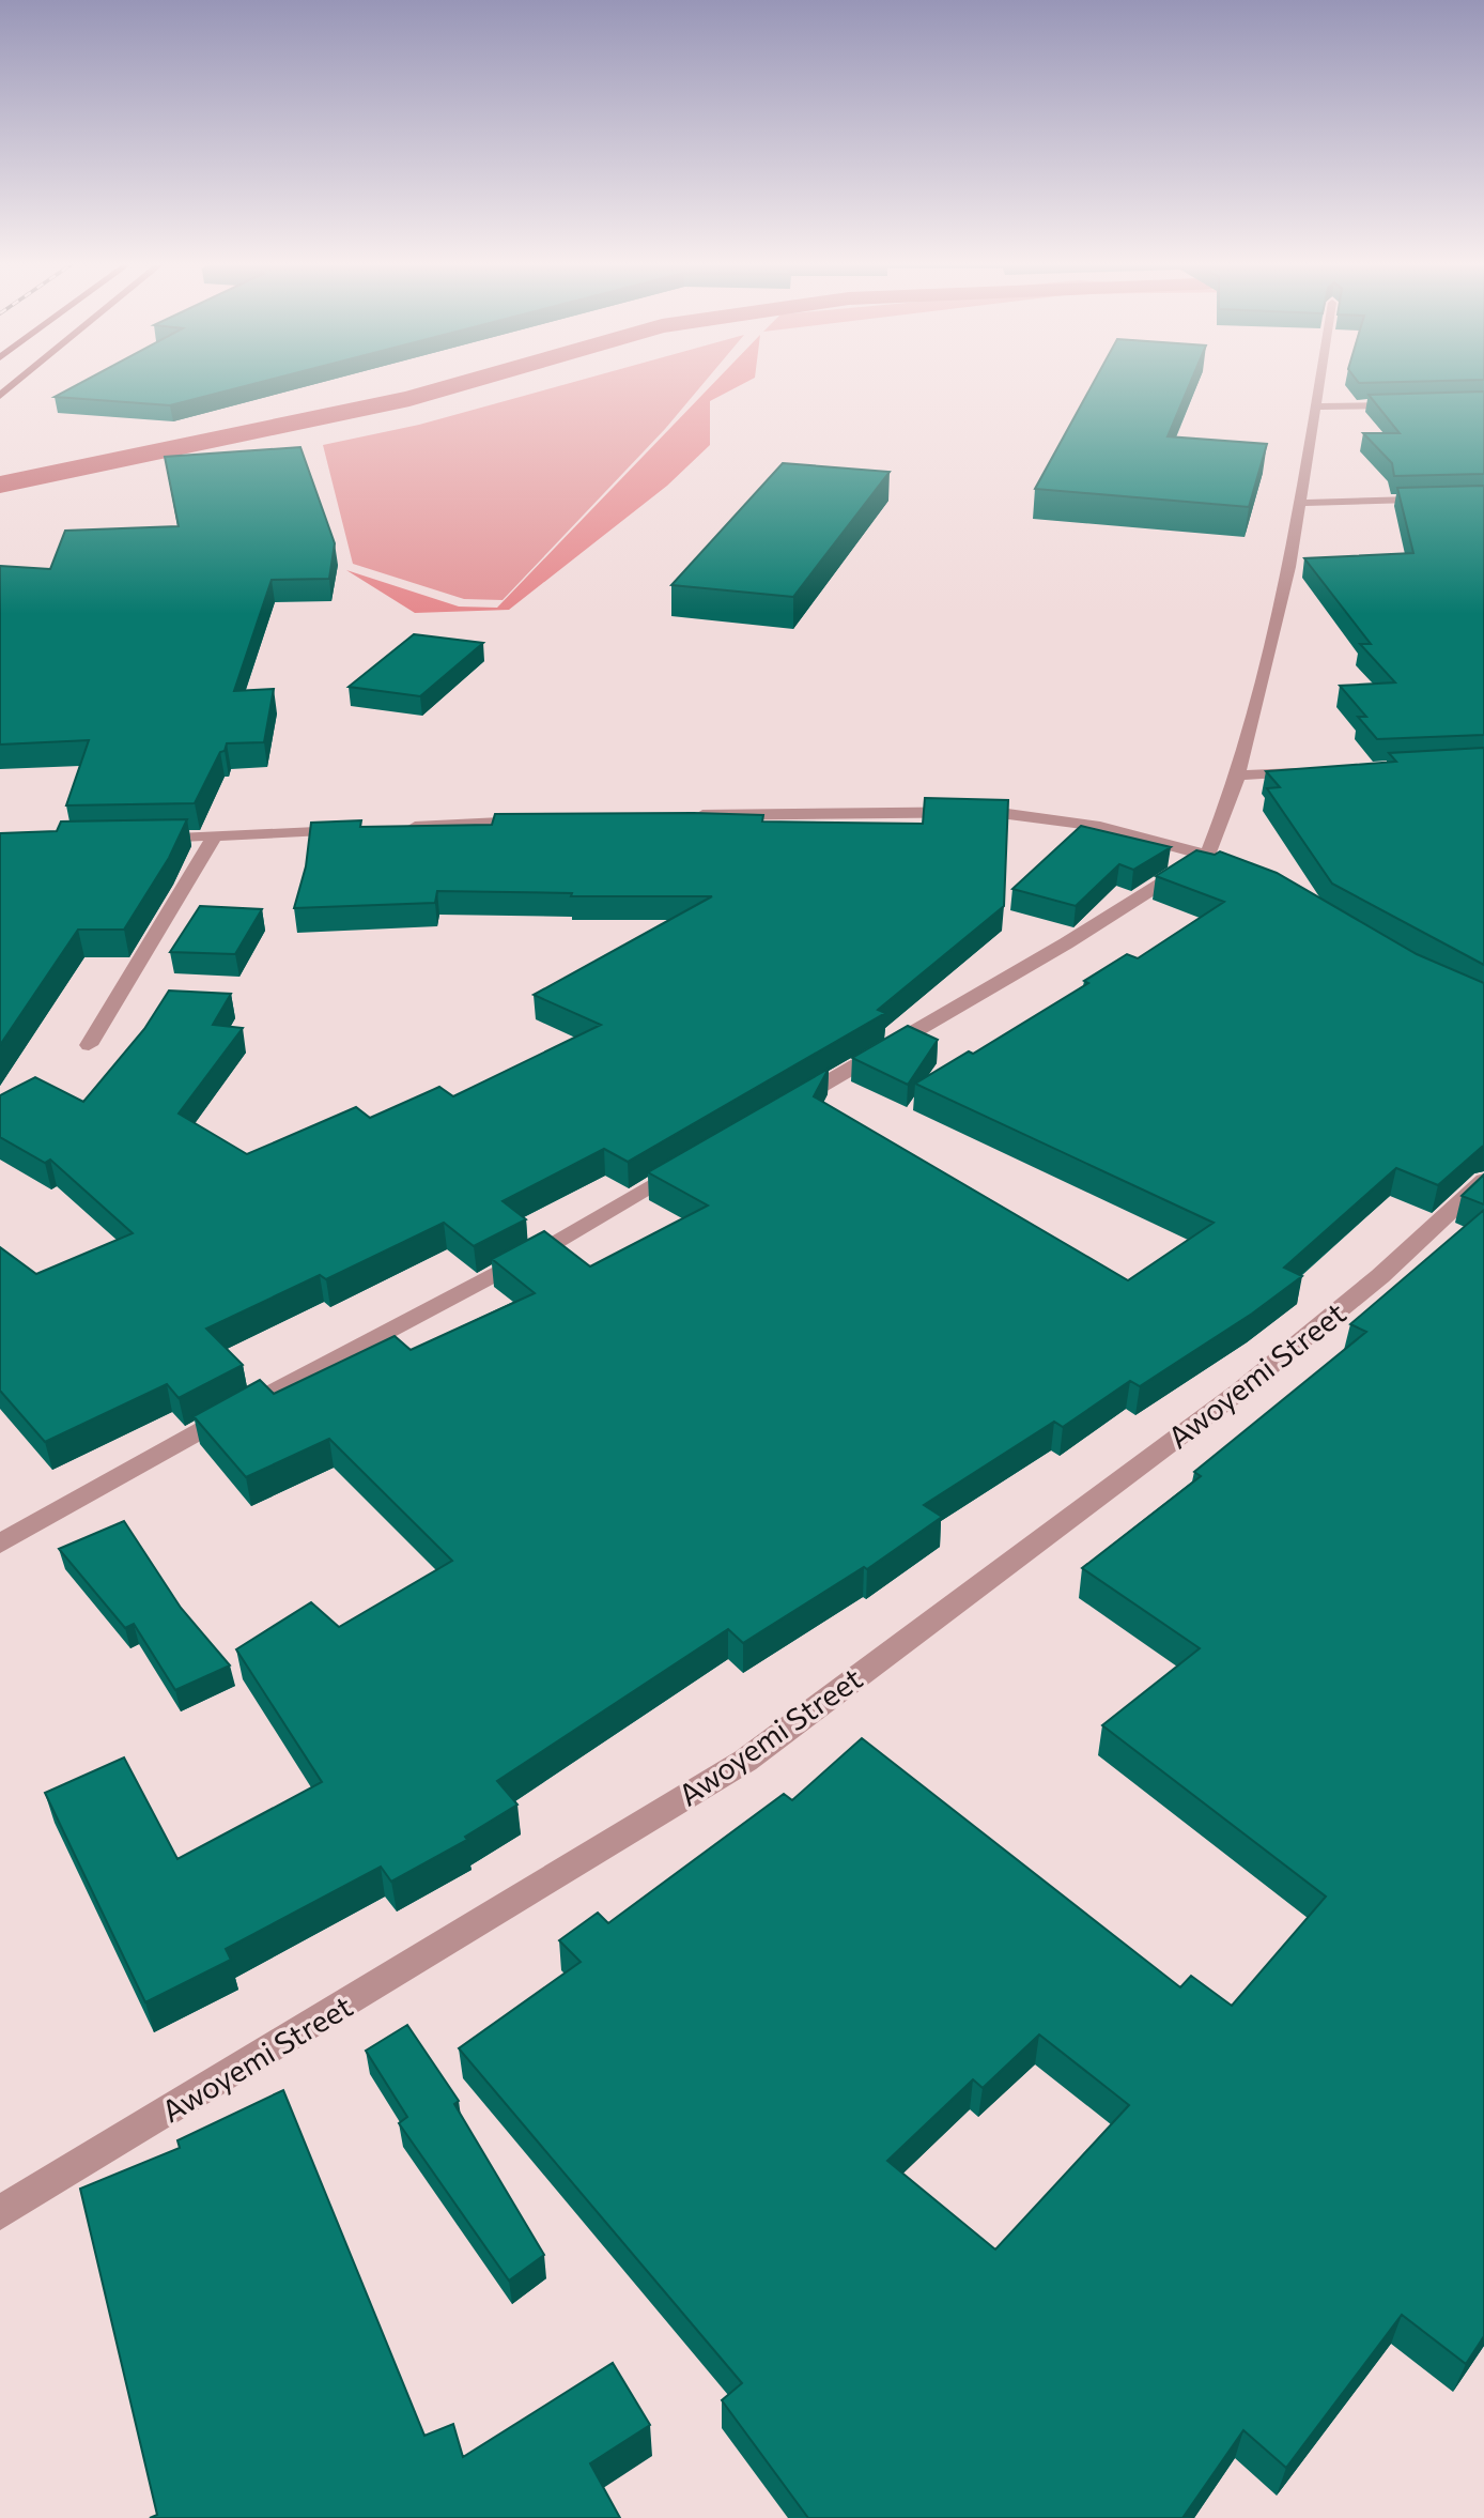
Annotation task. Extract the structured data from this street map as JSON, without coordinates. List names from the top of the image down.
{
  "streets": {
    "street": ["Awoyemi Street"]
  }
}
